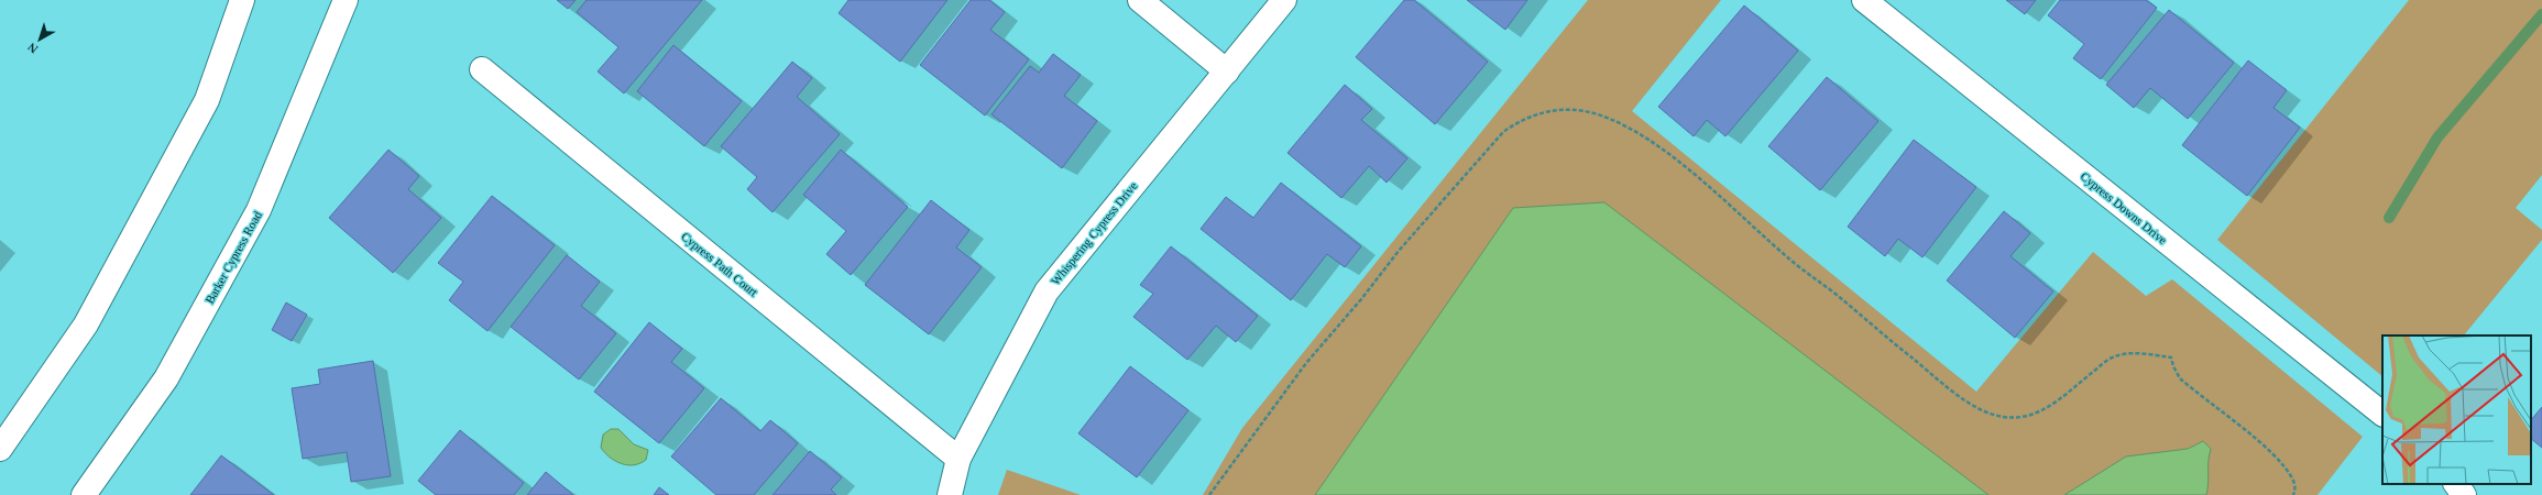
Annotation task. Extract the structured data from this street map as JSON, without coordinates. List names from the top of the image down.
{
  "streets": {
    "street": [
      "Cypress Downs Drive",
      "Whispering Cypress Drive",
      "Barker Cypress Road",
      "Cypress Path Court"
    ]
  },
  "crossings": [
    ["Whispering Cypress Drive", "Cypress Path Court"]
  ],
  "north": "bottom left"
}
